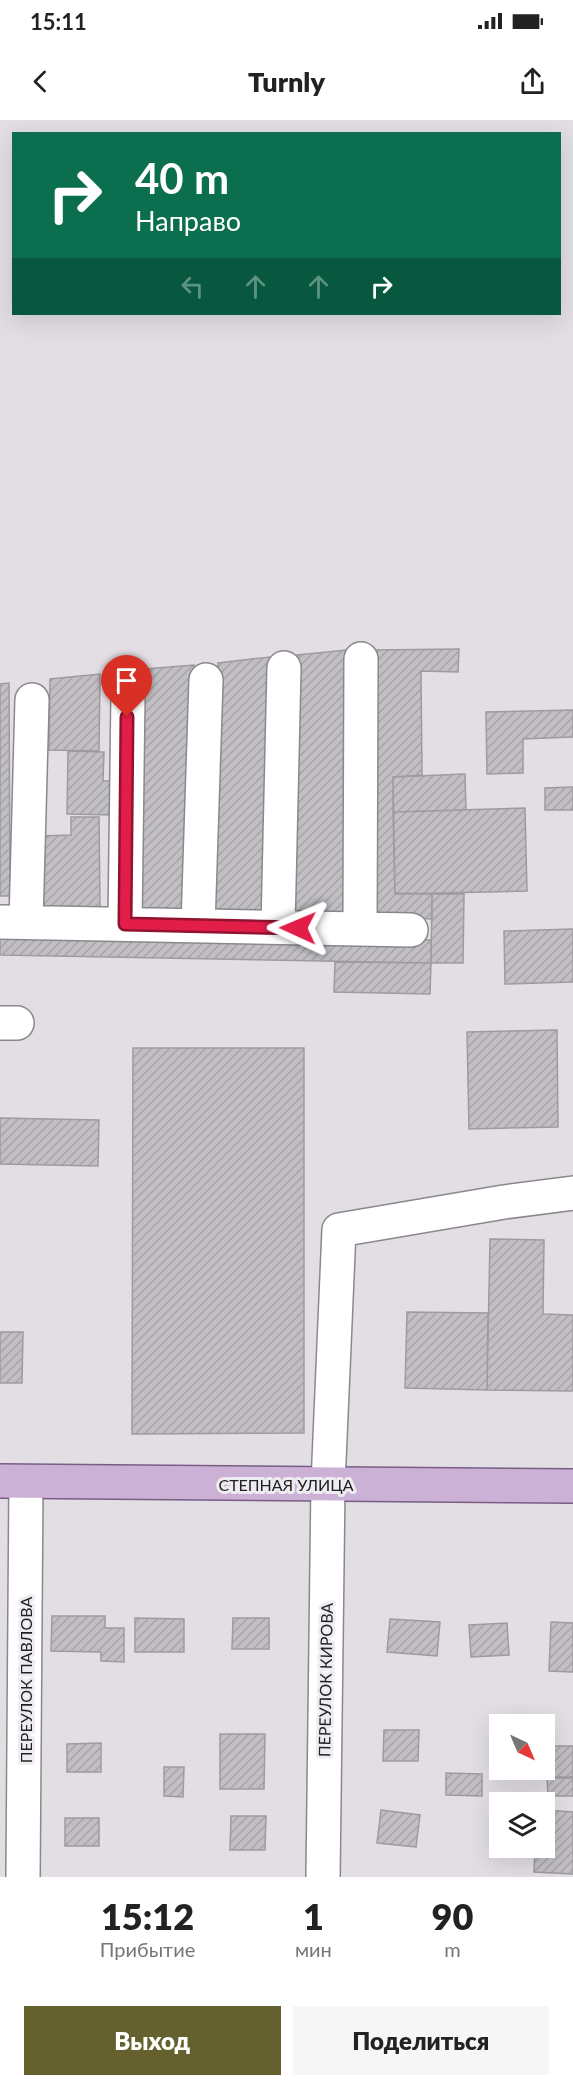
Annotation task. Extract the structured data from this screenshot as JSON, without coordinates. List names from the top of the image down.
{
  "streets": {
    "main road": ["СТЕПНАЯ УЛИЦА"],
    "street": ["ПЕРЕУЛОК ПАВЛОВА", "ПЕРЕУЛОК КИРОВА"]
  },
  "crossings": [
    ["СТЕПНАЯ УЛИЦА", "ПЕРЕУЛОК ПАВЛОВА"],
    ["СТЕПНАЯ УЛИЦА", "ПЕРЕУЛОК КИРОВА"]
  ],
  "north": "bottom right",
  "page": {
    "status": "15:11",
    "header": "Turnly",
    "turn": ["40 m", "Направо"],
    "eta": [
      "15:12",
      "Прибытие",
      "1",
      "мин",
      "90",
      "m"
    ],
    "buttons": ["Выход", "Поделиться"]
  }
}
